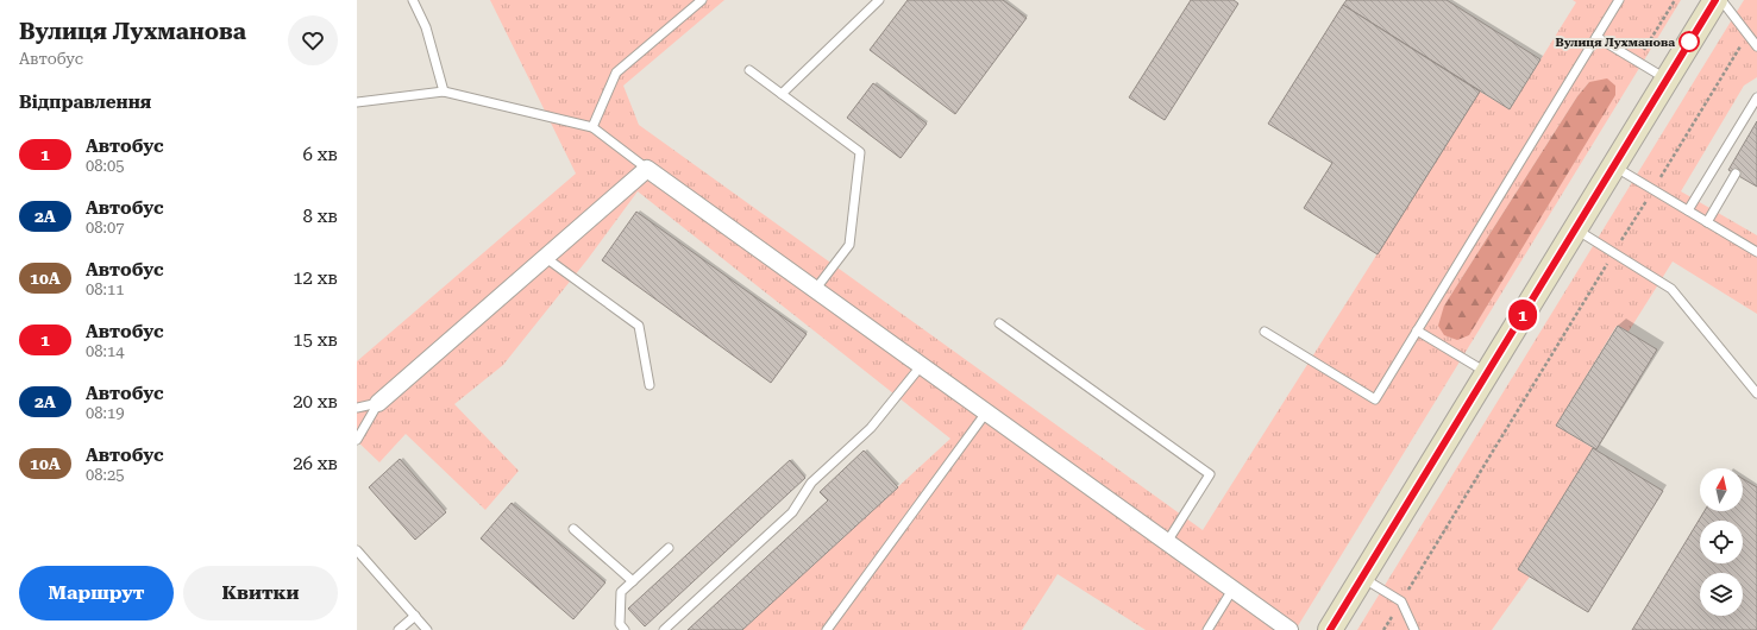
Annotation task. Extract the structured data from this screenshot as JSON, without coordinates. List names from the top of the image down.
{
  "places": ["Вулиця Лухманова"],
  "lines": ["bus line 1"],
  "north": "top",
  "page": {
    "heading": [
      ["Вулиця Лухманова", "Автобус"],
      "Відправлення"
    ],
    "on_map": "1",
    "list": [
      {
        "mark": "1",
        "name": "Автобус",
        "note": "08:05",
        "value": "6 хв"
      },
      {
        "mark": "2А",
        "name": "Автобус",
        "note": "08:07",
        "value": "8 хв"
      },
      {
        "mark": "10А",
        "name": "Автобус",
        "note": "08:11",
        "value": "12 хв"
      },
      {
        "mark": "1",
        "name": "Автобус",
        "note": "08:14",
        "value": "15 хв"
      },
      {
        "mark": "2А",
        "name": "Автобус",
        "note": "08:19",
        "value": "20 хв"
      },
      {
        "mark": "10А",
        "name": "Автобус",
        "note": "08:25",
        "value": "26 хв"
      }
    ],
    "buttons": ["Маршрут", "Квитки"]
  }
}
